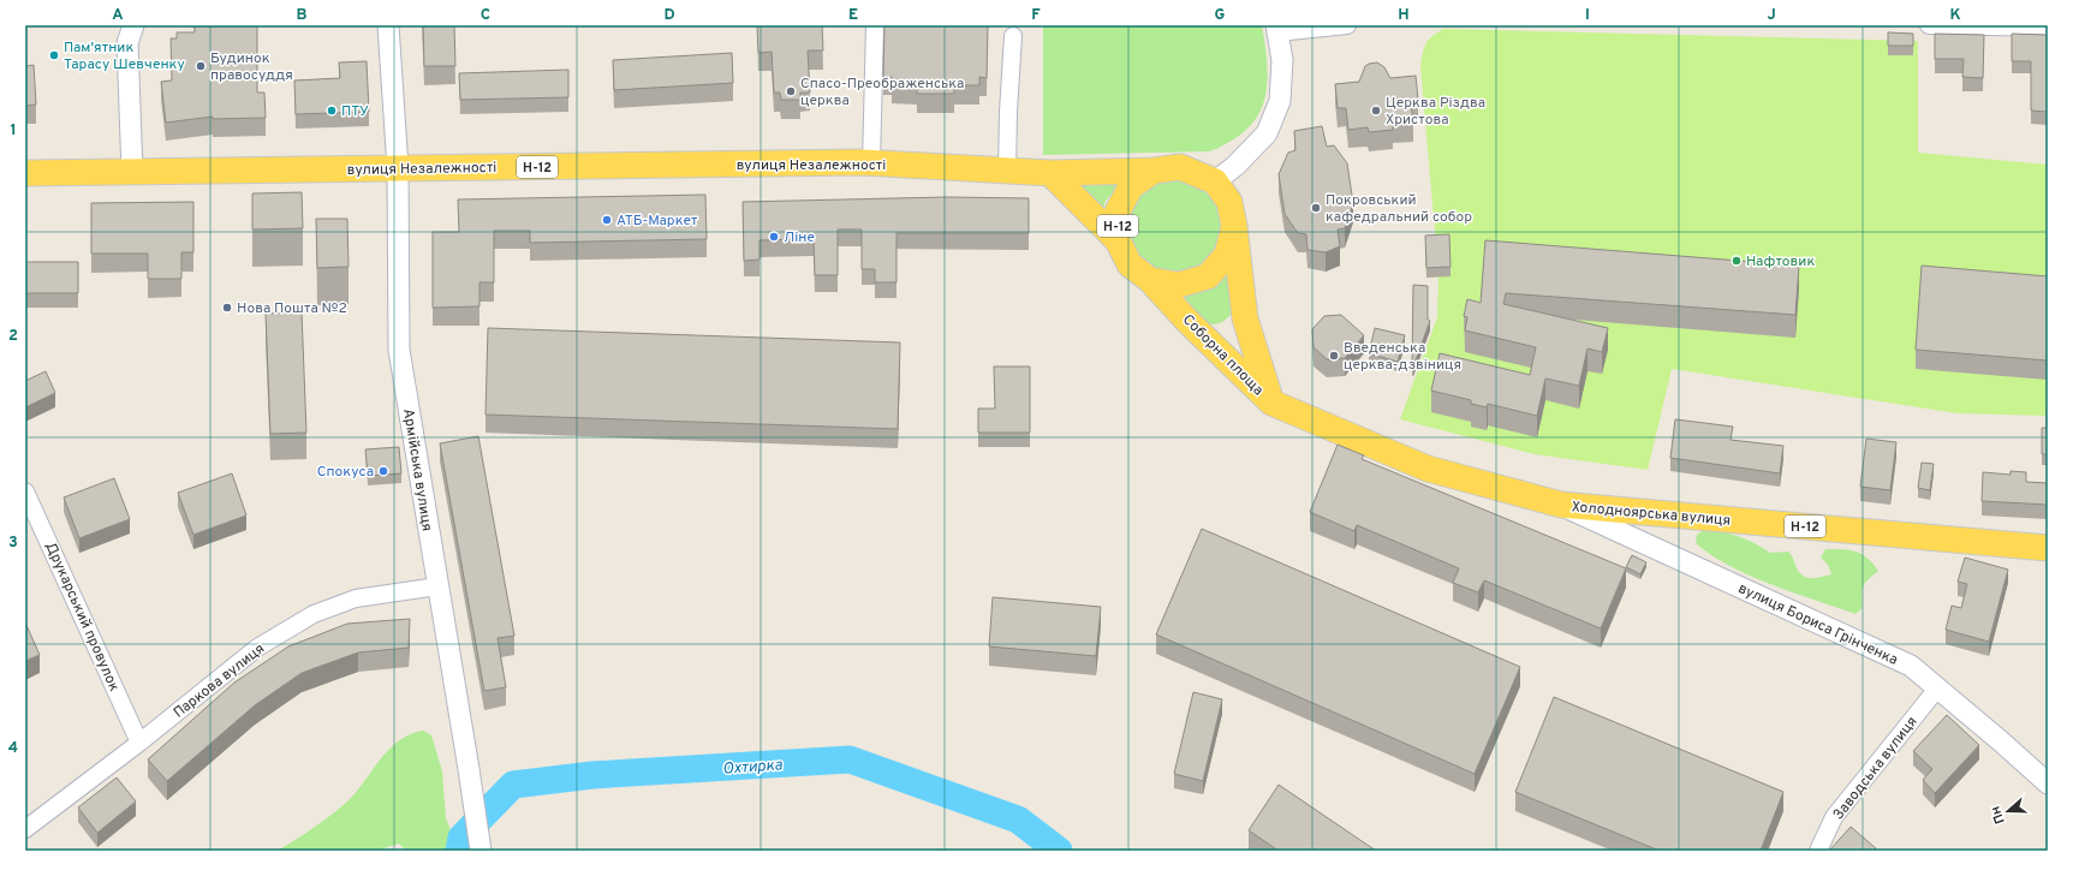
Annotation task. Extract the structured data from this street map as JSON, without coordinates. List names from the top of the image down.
{
  "streets": {
    "main road": [
      "вулиця Незалежності",
      "Н-12",
      "Соборна площа",
      "Холодноярська вулиця"
    ],
    "street": [
      "Армійська вулиця",
      "Друкарський провулок",
      "вулиця Бориса Грінченка",
      "Паркова вулиця",
      "Заводська вулиця"
    ]
  },
  "crossings": [
    ["вулиця Незалежності", "Соборна площа"],
    ["вулиця Незалежності", "Армійська вулиця"],
    ["Соборна площа", "Холодноярська вулиця"],
    ["Армійська вулиця", "Паркова вулиця"],
    ["Холодноярська вулиця", "вулиця Бориса Грінченка"],
    ["Друкарський провулок", "Паркова вулиця"],
    ["вулиця Бориса Грінченка", "Заводська вулиця"]
  ],
  "water": ["Охтирка"],
  "places": [
    "Пам'ятник Тарасу Шевченку",
    "Будинок правосуддя",
    "Спасо-Преображенська церква",
    "ПТУ",
    "Церква Різдва Христова",
    "Покровський кафедральний собор",
    "АТБ-Маркет",
    "Ліне",
    "Нафтовик",
    "Нова Пошта №2",
    "Введенська церква-дзвіниця",
    "Спокуса"
  ],
  "north": "left",
  "grid": {
    "columns": [
      "A",
      "B",
      "C",
      "D",
      "E",
      "F",
      "G",
      "H",
      "I",
      "J",
      "K"
    ],
    "rows": [
      "1",
      "2",
      "3",
      "4"
    ]
  }
}
